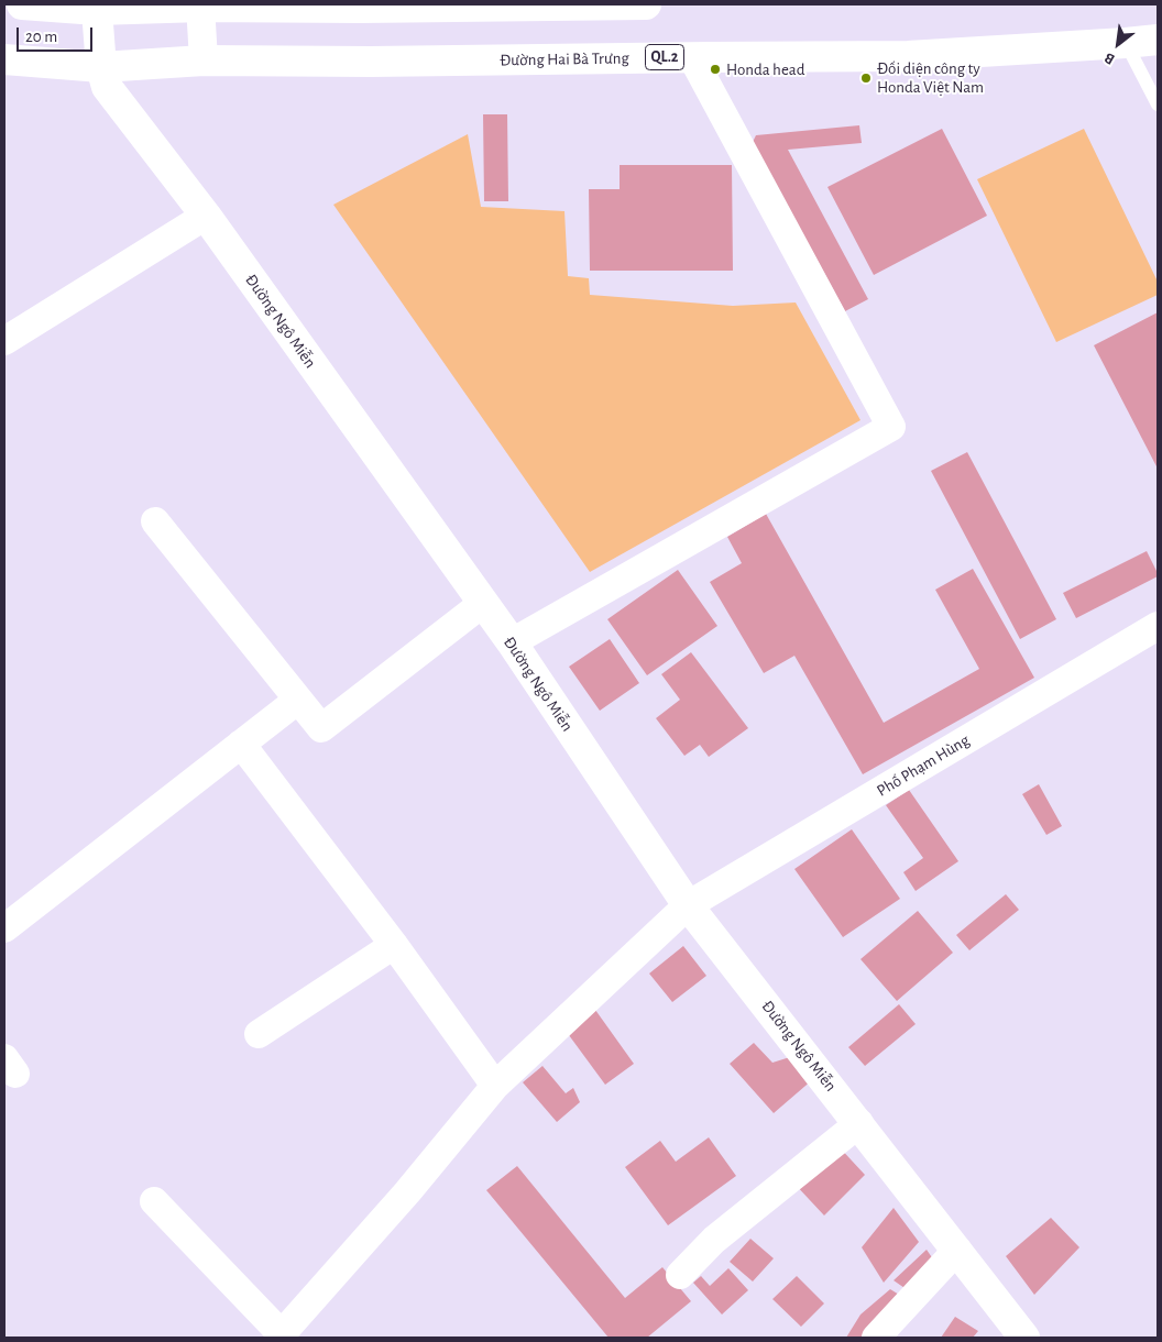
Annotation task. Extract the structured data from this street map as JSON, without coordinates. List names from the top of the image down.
{
  "streets": {
    "main road": ["QL.2", "Đường Hai Bà Trưng", "Đường Ngô Miễn"],
    "street": ["Phố Phạm Hùng"]
  },
  "crossings": [
    ["Đường Hai Bà Trưng", "Đường Ngô Miễn"],
    ["Đường Ngô Miễn", "Phố Phạm Hùng"]
  ],
  "places": ["Honda head", "Đối diện công ty Honda Việt Nam"],
  "scale_bar": "20 m",
  "north": "bottom left"
}
